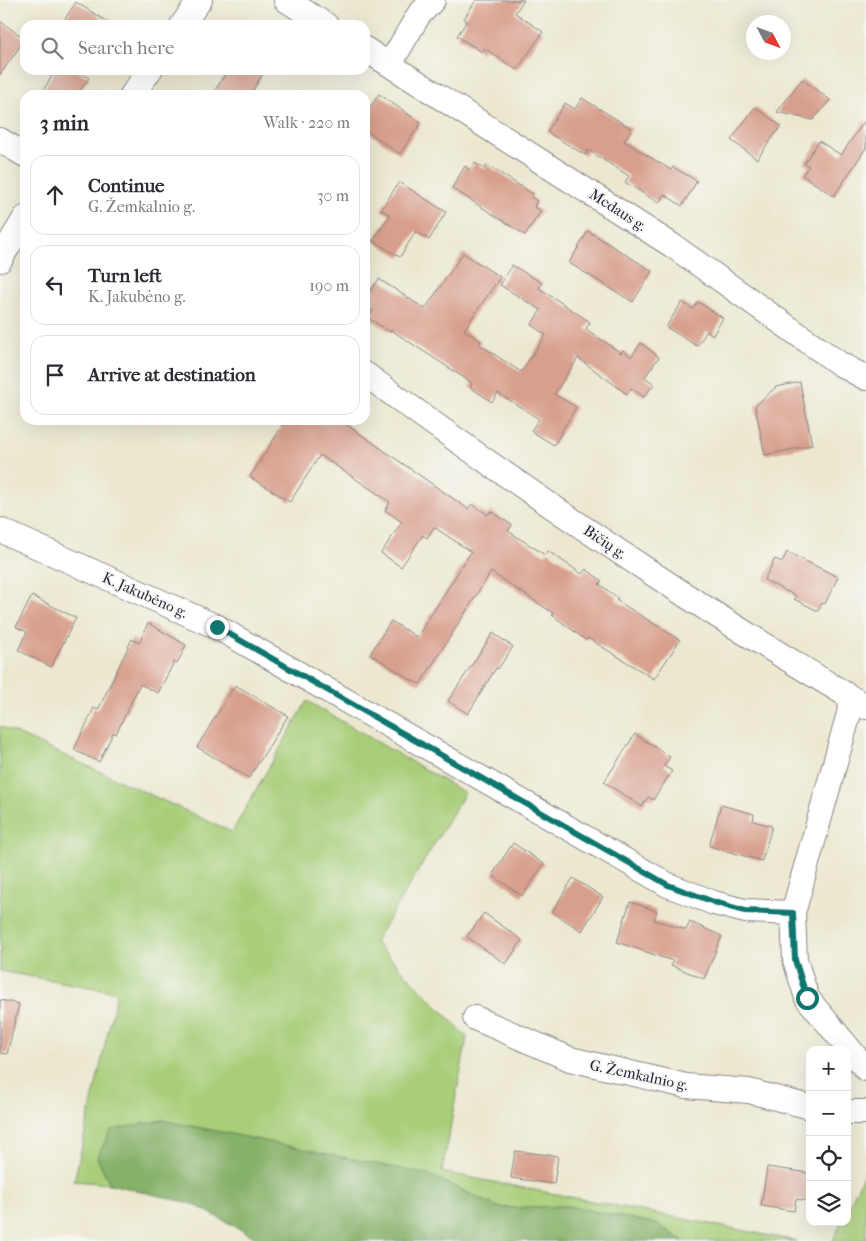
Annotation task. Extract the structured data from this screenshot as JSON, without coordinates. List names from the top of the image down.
{
  "streets": {
    "street": [
      "Medaus g.",
      "Bičių g.",
      "K. Jakubėno g.",
      "G. Žemkalnio g."
    ]
  },
  "north": "bottom right",
  "page": {
    "search": "Search here",
    "heading": ["3 min", "Walk · 220 m"],
    "list": [
      ["Continue", "G. Žemkalnio g.", "30 m"],
      ["Turn left", "K. Jakubėno g.", "190 m"],
      "Arrive at destination"
    ],
    "map_buttons": ["+", "−"]
  }
}
